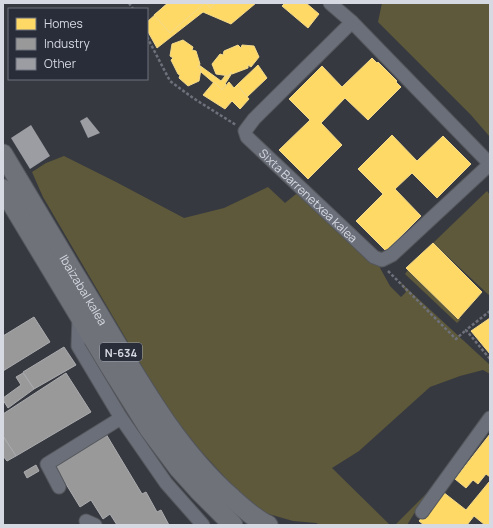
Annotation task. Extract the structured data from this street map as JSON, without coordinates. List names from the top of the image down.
{
  "streets": {
    "highway": ["Ibaizabal kalea", "N-634"],
    "street": ["Sixta Barrenetxea kalea"]
  },
  "legend": ["Homes", "Industry", "Other"]
}
